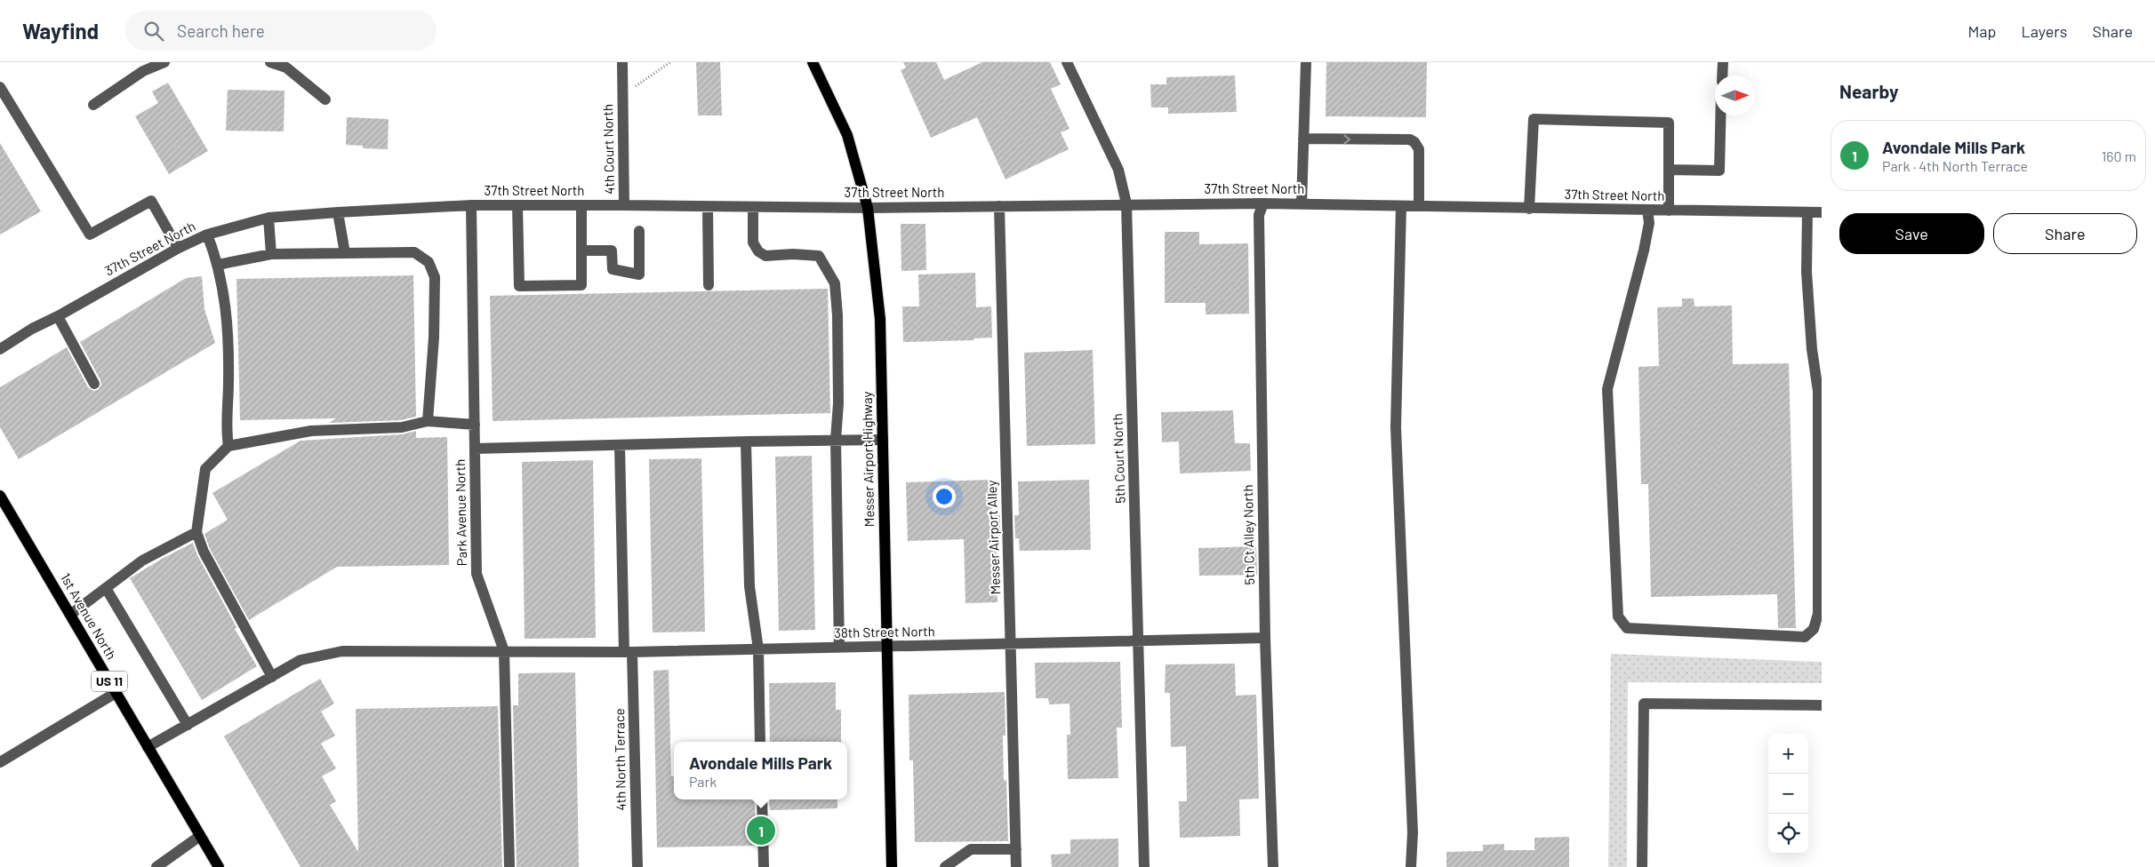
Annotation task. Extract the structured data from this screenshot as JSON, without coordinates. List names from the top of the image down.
{
  "streets": {
    "main road": ["Messer Airport Highway", "1st Avenue North", "US 11"],
    "street": [
      "4th Court North",
      "37th Street North",
      "5th Court North",
      "Park Avenue North",
      "5th Ct Alley North",
      "Messer Airport Alley",
      "38th Street North",
      "4th North Terrace"
    ]
  },
  "crossings": [
    ["4th Court North", "37th Street North"],
    ["37th Street North", "5th Court North"],
    ["37th Street North", "Messer Airport Highway"],
    ["37th Street North", "Park Avenue North"],
    ["37th Street North", "5th Ct Alley North"],
    ["37th Street North", "Messer Airport Alley"],
    ["5th Court North", "38th Street North"],
    ["Messer Airport Highway", "38th Street North"],
    ["Park Avenue North", "38th Street North"],
    ["5th Ct Alley North", "38th Street North"],
    ["Messer Airport Alley", "38th Street North"],
    ["1st Avenue North", "38th Street North"],
    ["38th Street North", "4th North Terrace"]
  ],
  "north": "right",
  "page": {
    "header": "Wayfind",
    "search": "Search here",
    "nav": ["Map", "Layers", "Share"],
    "heading": "Nearby",
    "list": [
      {
        "mark": "1",
        "name": "Avondale Mills Park",
        "note": "Park · 4th North Terrace",
        "value": "160 m"
      }
    ],
    "buttons": ["Save", "Share"],
    "map_buttons": ["+", "−"],
    "popup": ["Avondale Mills Park", "Park"],
    "pins": "1"
  }
}
